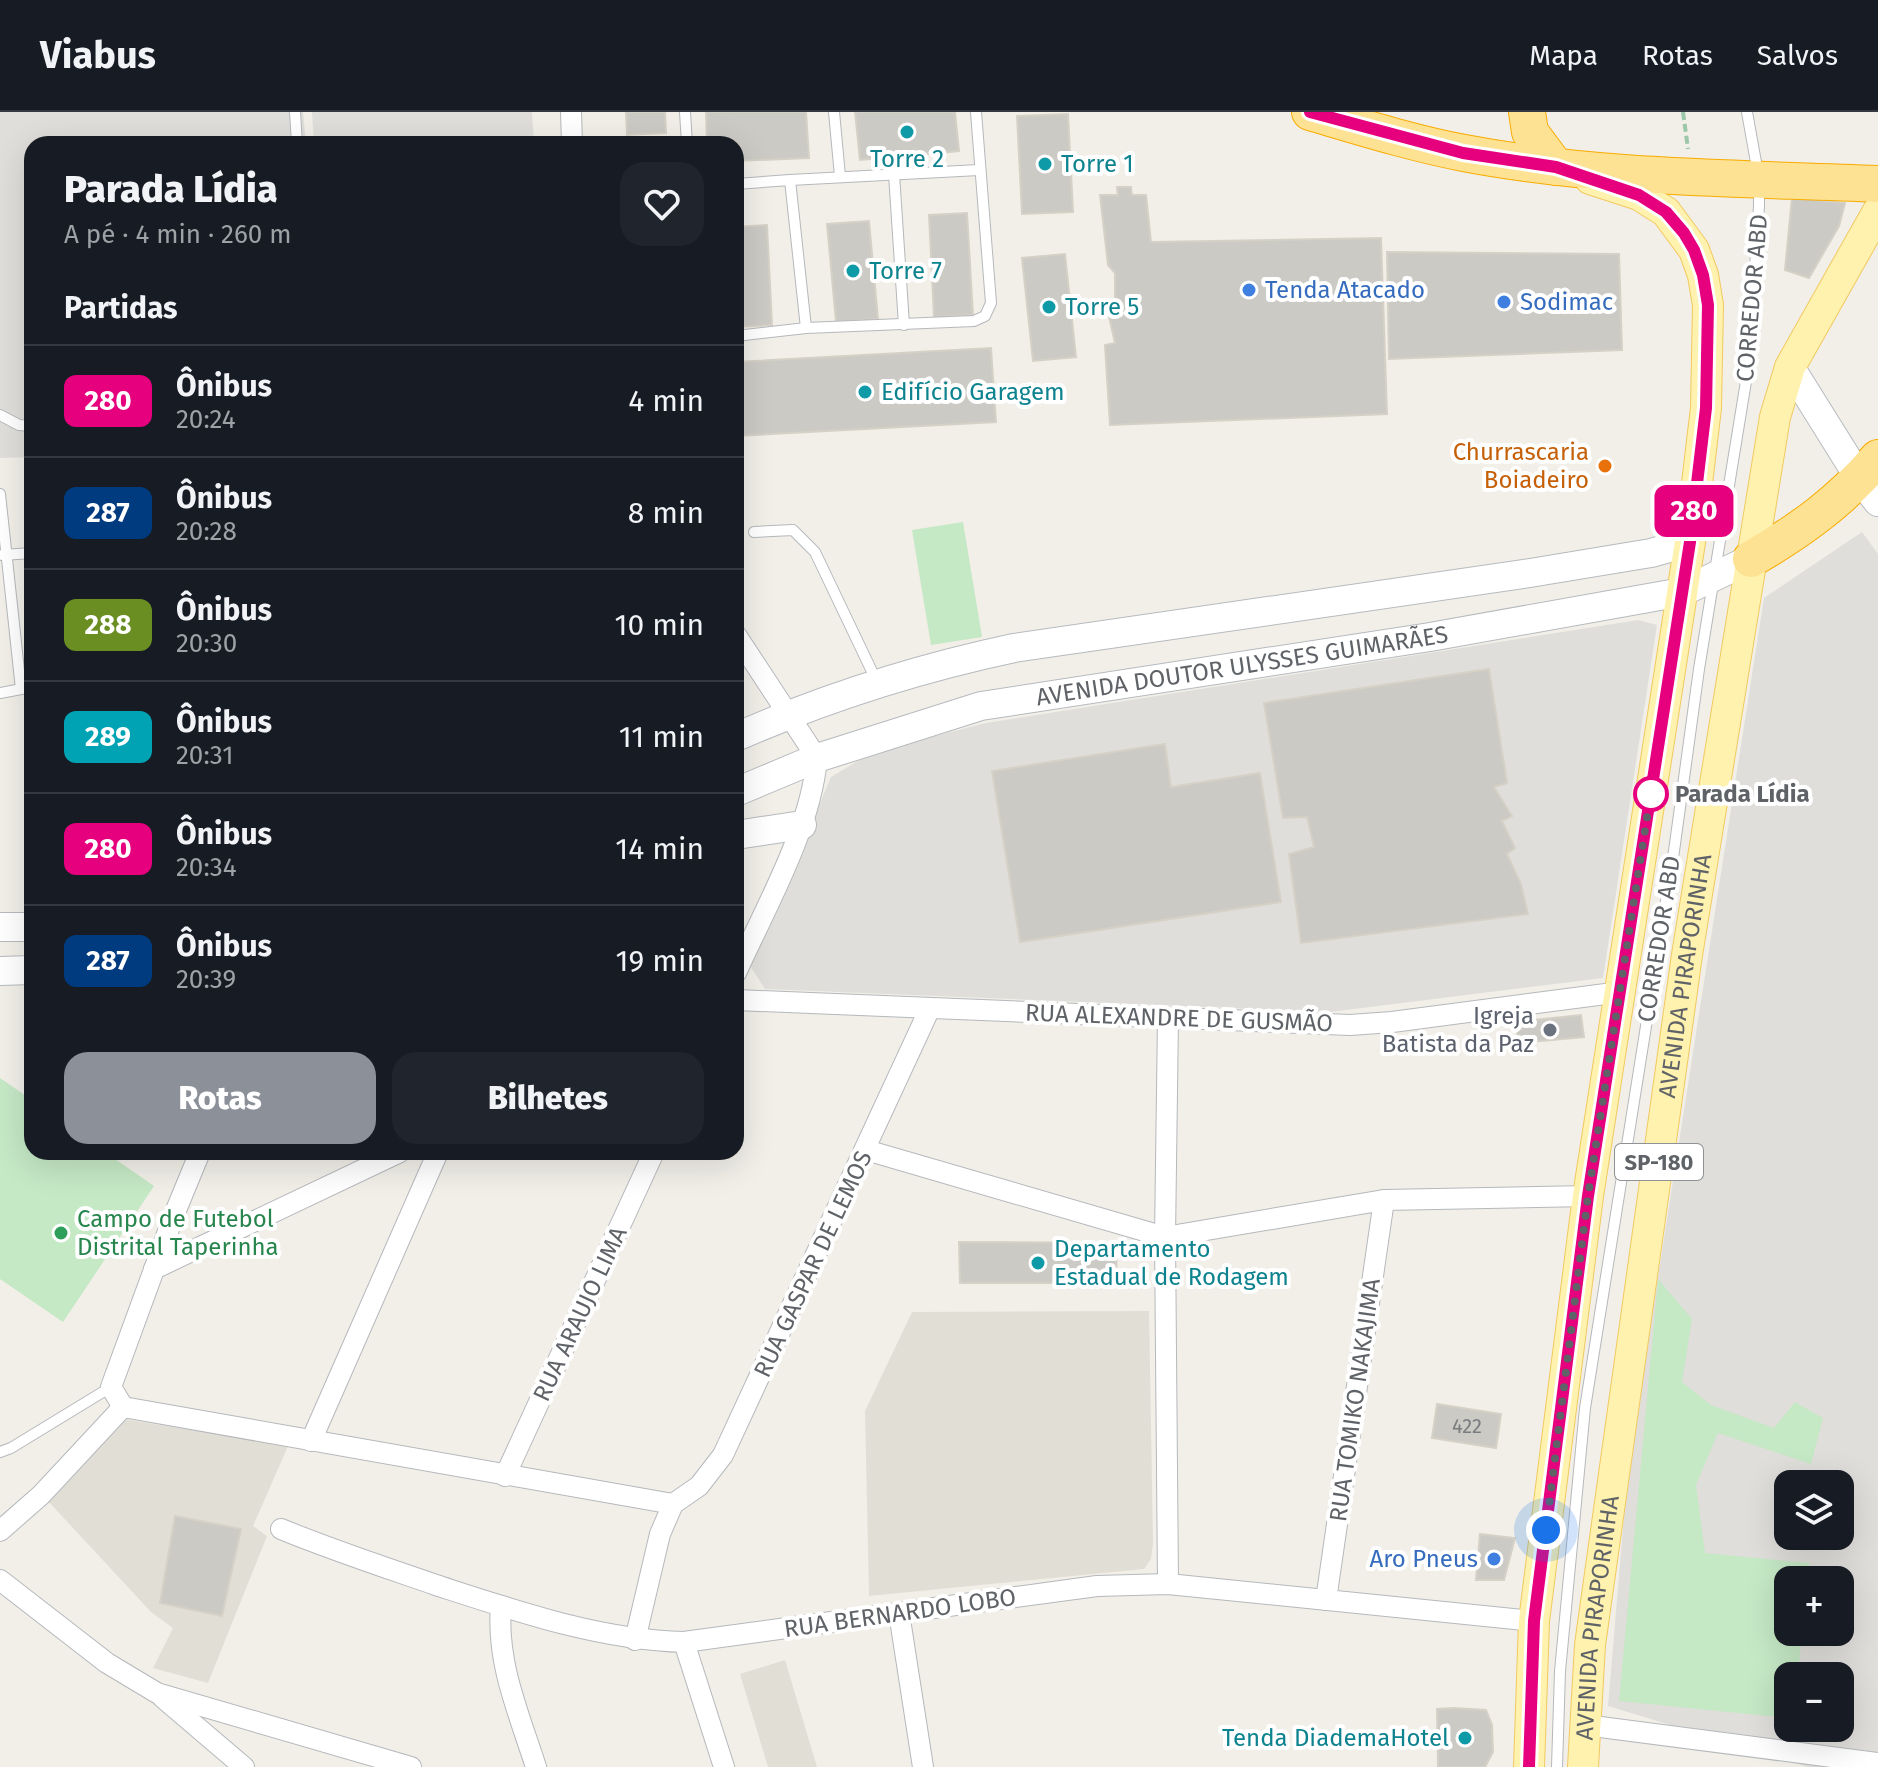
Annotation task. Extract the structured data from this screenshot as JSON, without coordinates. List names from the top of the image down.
{
  "streets": {
    "main road": ["AVENIDA DOUTOR ULYSSES GUIMARÃES", "AVENIDA PIRAPORINHA", "SP-180"],
    "street": [
      "RUA ALEXANDRE DE GUSMÃO",
      "RUA GASPAR DE LEMOS",
      "RUA ARAUJO LIMA",
      "RUA TOMIKO NAKAJIMA",
      "RUA BERNARDO LOBO"
    ],
    "lane": ["CORREDOR ABD"]
  },
  "crossings": [
    ["CORREDOR ABD", "AVENIDA DOUTOR ULYSSES GUIMARÃES"],
    ["AVENIDA DOUTOR ULYSSES GUIMARÃES", "AVENIDA PIRAPORINHA"],
    ["AVENIDA DOUTOR ULYSSES GUIMARÃES", "SP-180"],
    ["RUA ALEXANDRE DE GUSMÃO", "SP-180"],
    ["RUA ALEXANDRE DE GUSMÃO", "RUA GASPAR DE LEMOS"],
    ["SP-180", "RUA BERNARDO LOBO"],
    ["RUA TOMIKO NAKAJIMA", "RUA BERNARDO LOBO"]
  ],
  "places": [
    "Torre 2",
    "Torre 1",
    "Torre 7",
    "Tenda Atacado",
    "Sodimac",
    "Torre 5",
    "Edifício Garagem",
    "Churrascaria Boiadeiro",
    "Parada Lídia",
    "Igreja Batista da Paz",
    "Campo de Futebol Distrital Taperinha",
    "Departamento Estadual de Rodagem",
    "Aro Pneus",
    "Tenda DiademaHotel"
  ],
  "lines": ["bus line 280"],
  "house_numbers": ["422"],
  "page": {
    "header": "Viabus",
    "nav": ["Mapa", "Rotas", "Salvos"],
    "on_map": "280",
    "heading": [
      ["Parada Lídia", "A pé · 4 min · 260 m"],
      "Partidas"
    ],
    "list": [
      {
        "mark": "280",
        "name": "Ônibus",
        "note": "20:24",
        "value": "4 min"
      },
      {
        "mark": "287",
        "name": "Ônibus",
        "note": "20:28",
        "value": "8 min"
      },
      {
        "mark": "288",
        "name": "Ônibus",
        "note": "20:30",
        "value": "10 min"
      },
      {
        "mark": "289",
        "name": "Ônibus",
        "note": "20:31",
        "value": "11 min"
      },
      {
        "mark": "280",
        "name": "Ônibus",
        "note": "20:34",
        "value": "14 min"
      },
      {
        "mark": "287",
        "name": "Ônibus",
        "note": "20:39",
        "value": "19 min"
      }
    ],
    "buttons": ["Rotas", "Bilhetes"],
    "map_buttons": ["+", "−"]
  }
}
